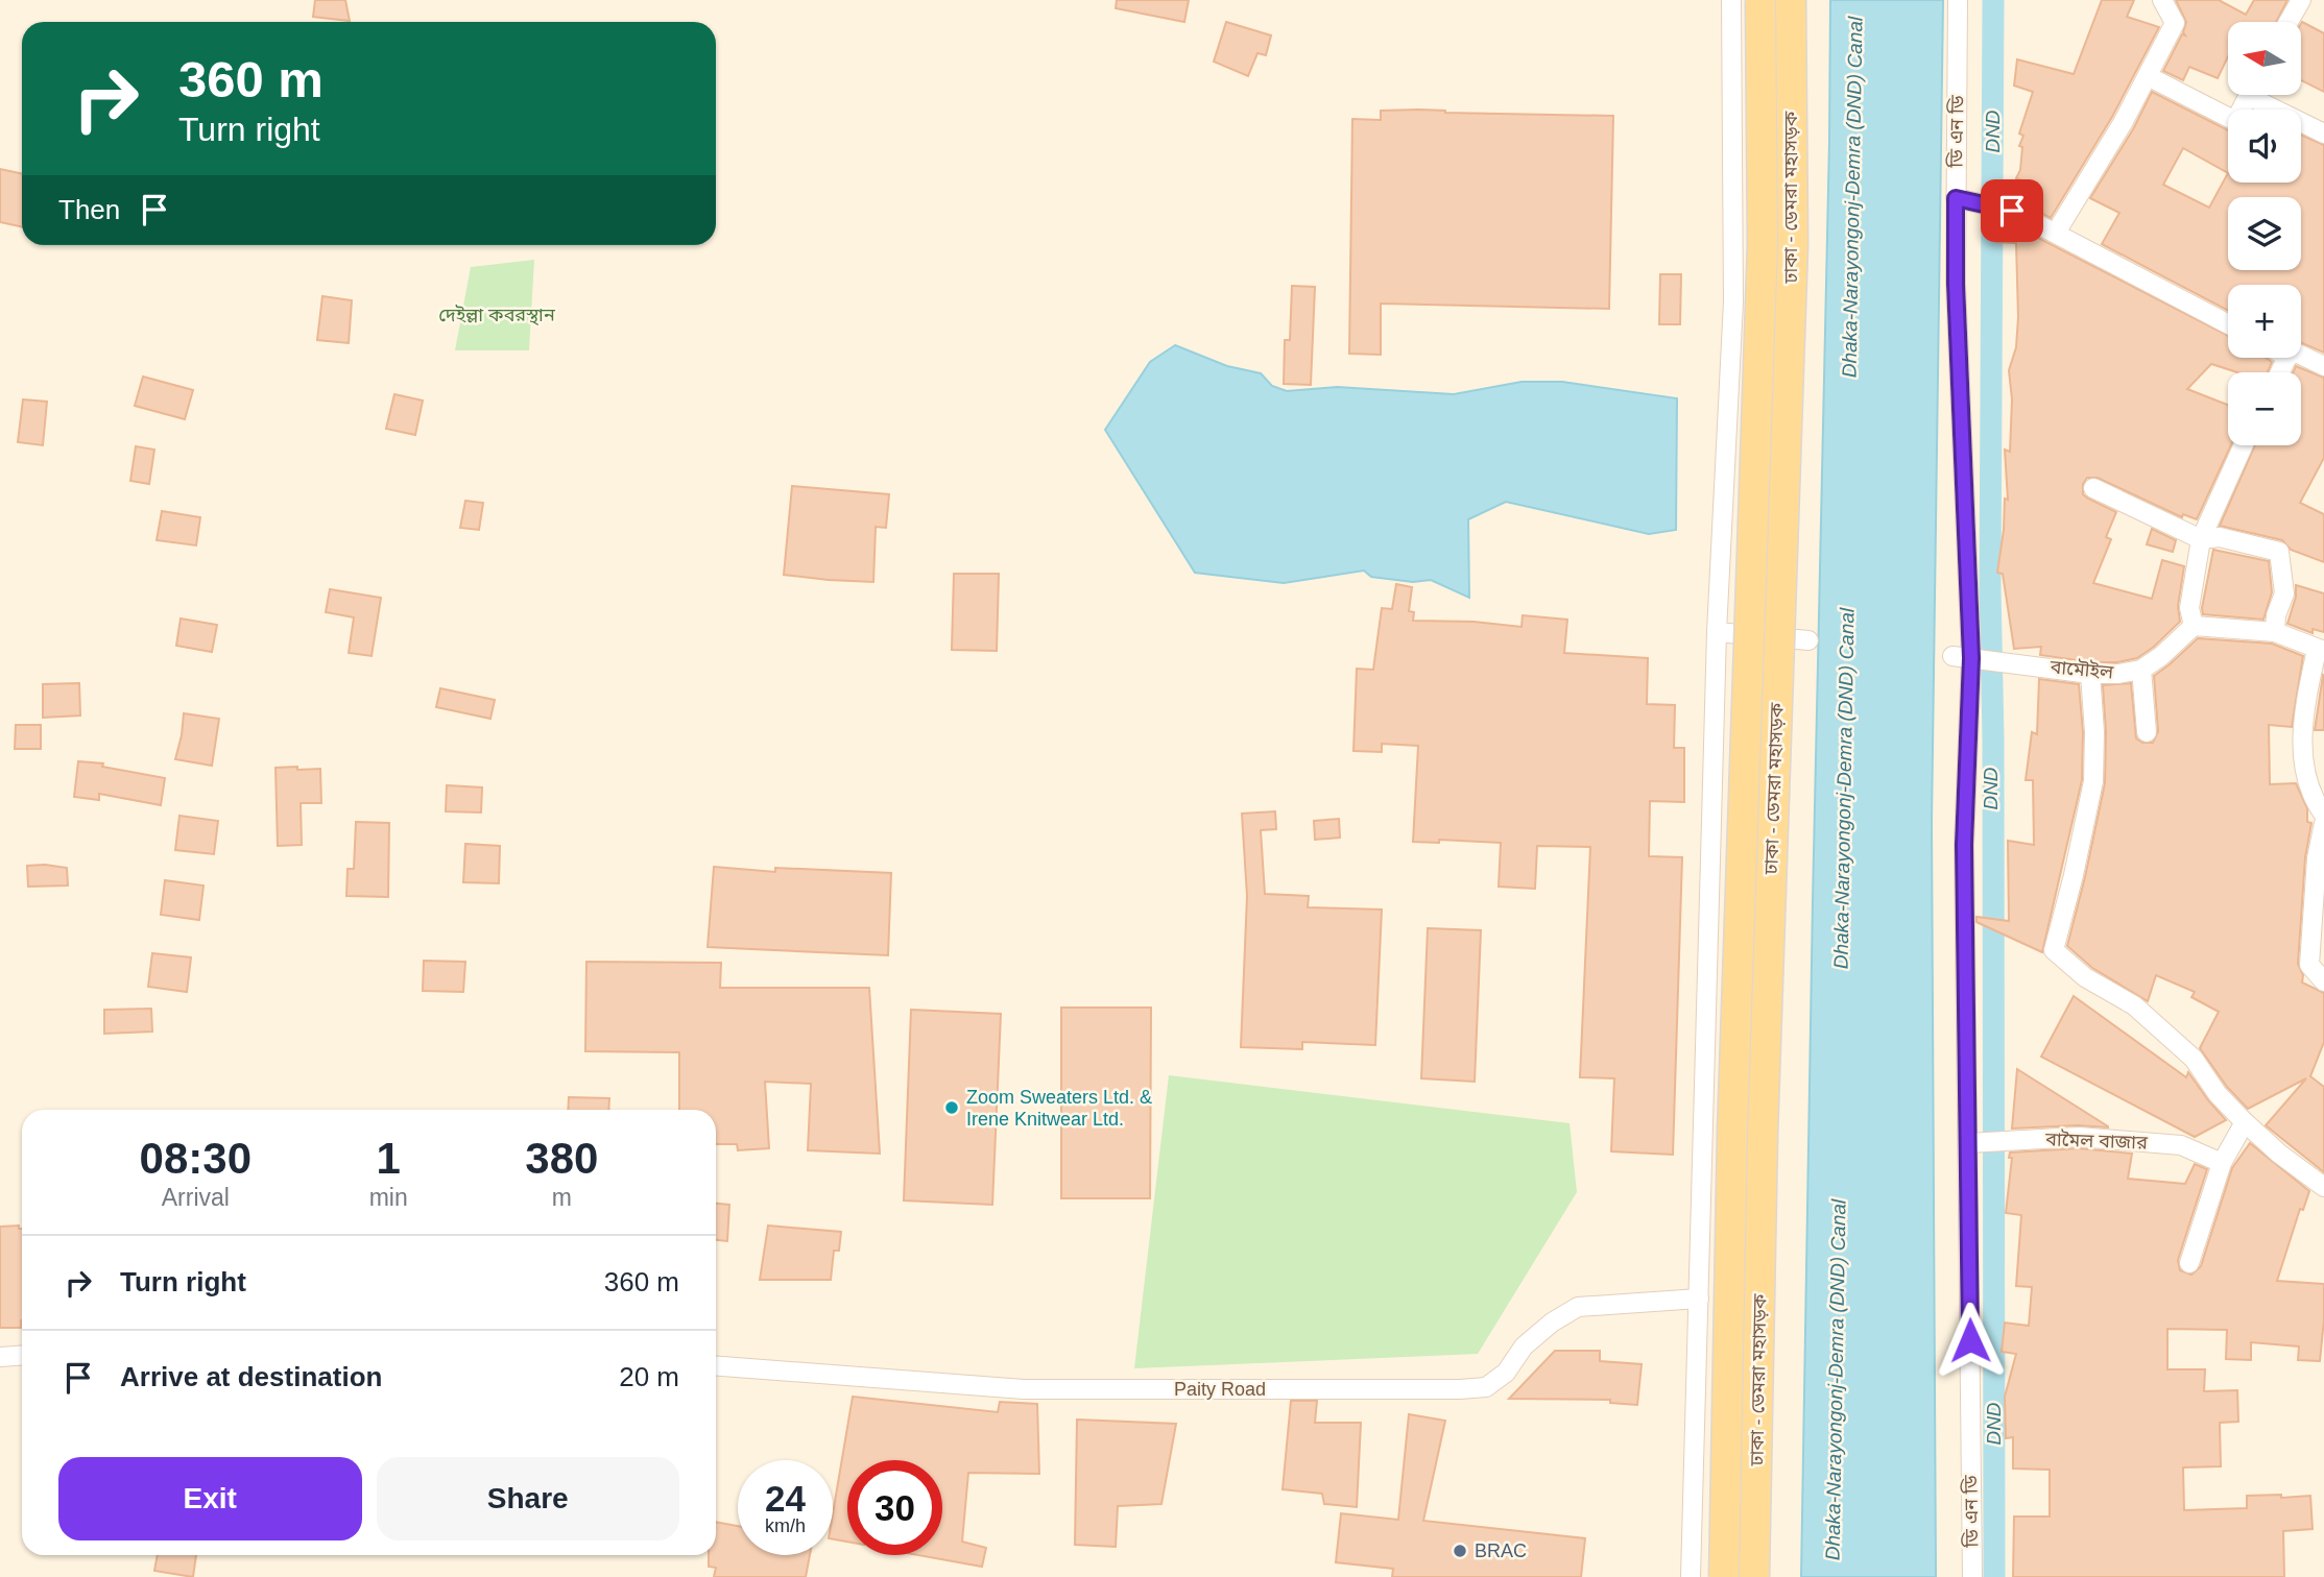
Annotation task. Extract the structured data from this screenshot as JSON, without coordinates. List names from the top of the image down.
{
  "streets": {
    "main road": ["ঢাকা - ডেমরা মহাসড়ক"],
    "street": [
      "ডি এন ডি",
      "বামৌইল",
      "বামৈল বাজার",
      "Paity Road"
    ]
  },
  "crossings": [
    ["ডি এন ডি", "বামৌইল"],
    ["ডি এন ডি", "বামৈল বাজার"]
  ],
  "water": ["DND", "Dhaka-Narayongonj-Demra (DND) Canal"],
  "parks": ["দেইল্লা কবরস্থান"],
  "places": ["Zoom Sweaters Ltd. & Irene Knitwear Ltd.", "BRAC"],
  "north": "left",
  "page": {
    "map_buttons": ["+", "−"],
    "turn": ["360 m", "Turn right"],
    "then": "Then",
    "eta": [
      "08:30",
      "Arrival",
      "1",
      "min",
      "380",
      "m"
    ],
    "list": [
      {
        "name": "Turn right",
        "value": "360 m"
      },
      {
        "name": "Arrive at destination",
        "value": "20 m"
      }
    ],
    "buttons": ["Exit", "Share"],
    "speed": "24 km/h",
    "limit": "30"
  }
}
